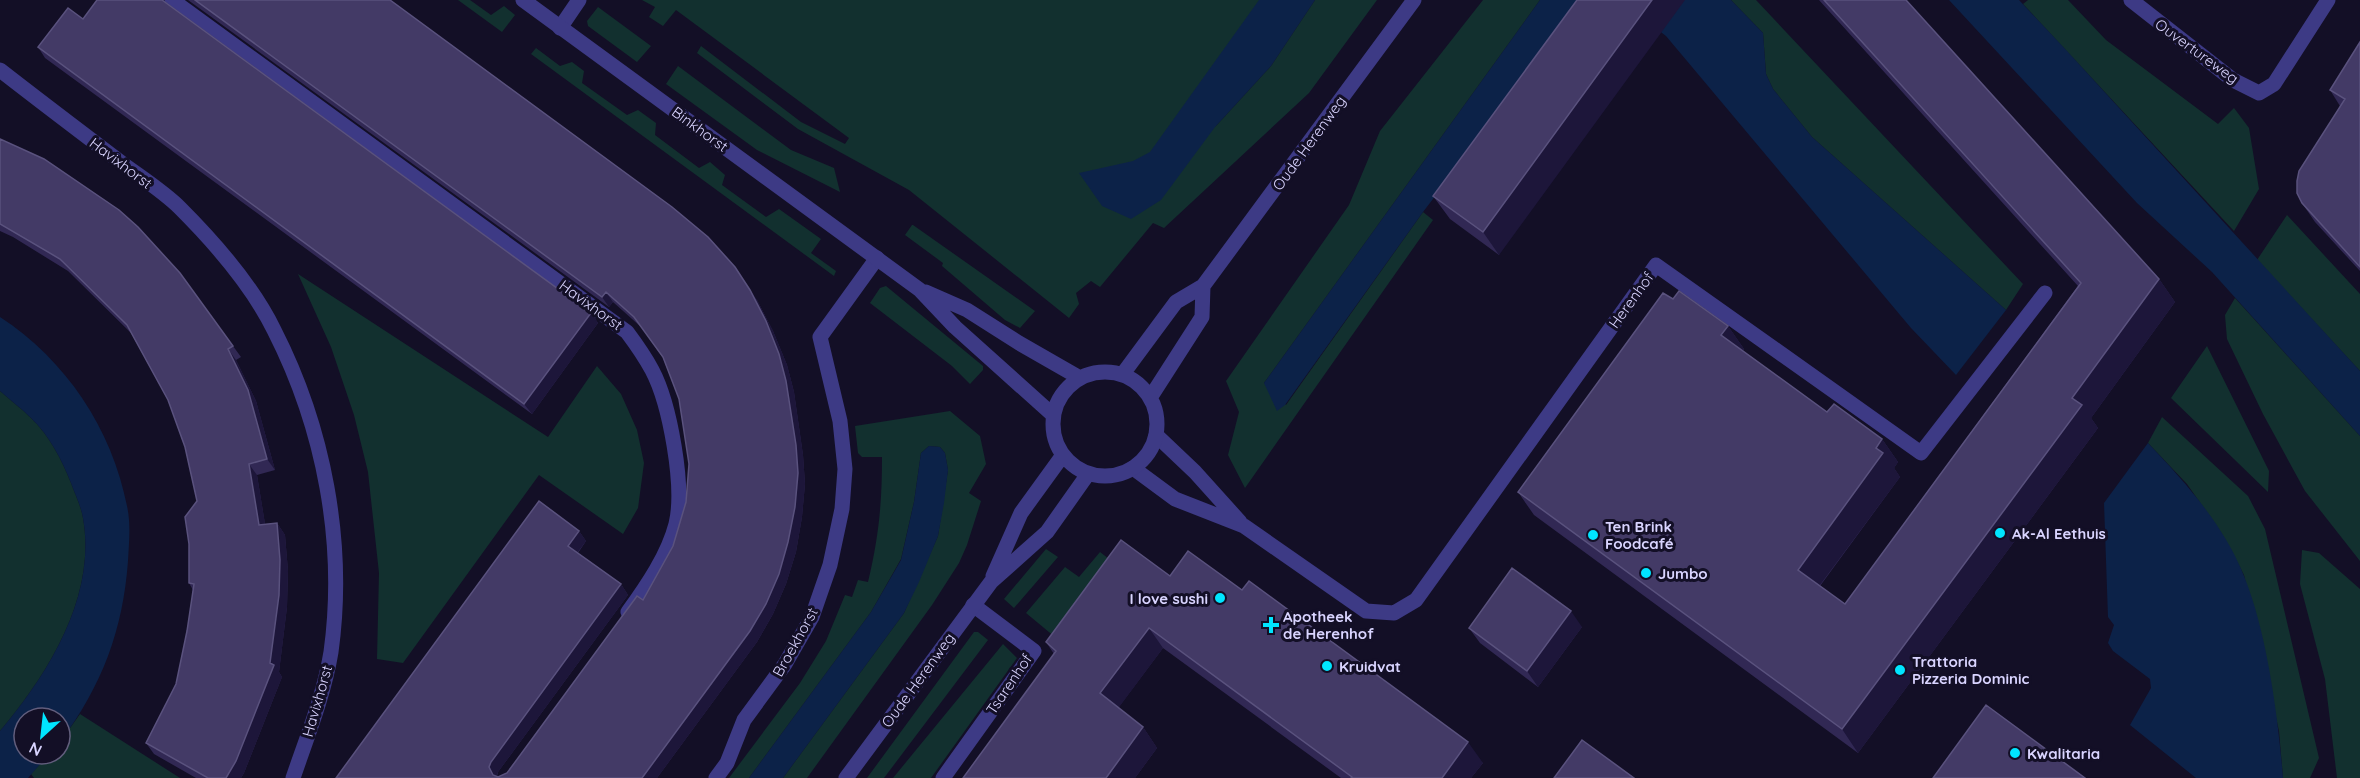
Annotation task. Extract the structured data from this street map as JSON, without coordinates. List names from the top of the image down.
{
  "streets": {
    "street": [
      "Ouvertureweg",
      "Binkhorst",
      "Oude Herenweg",
      "Havixhorst",
      "Herenhof",
      "Broekhorst",
      "Tsarenhof"
    ]
  },
  "crossings": [
    ["Binkhorst", "Oude Herenweg"],
    ["Binkhorst", "Herenhof"],
    ["Binkhorst", "Broekhorst"],
    ["Oude Herenweg", "Herenhof"],
    ["Oude Herenweg", "Tsarenhof"]
  ],
  "places": {
    "other": [
      "Ak-Al Eethuis",
      "Ten Brink Foodcafé",
      "Jumbo",
      "I love sushi",
      "Kruidvat",
      "Trattoria Pizzeria Dominic",
      "Kwalitaria"
    ],
    "health": ["Apotheek de Herenhof"]
  },
  "north": "bottom left"
}
